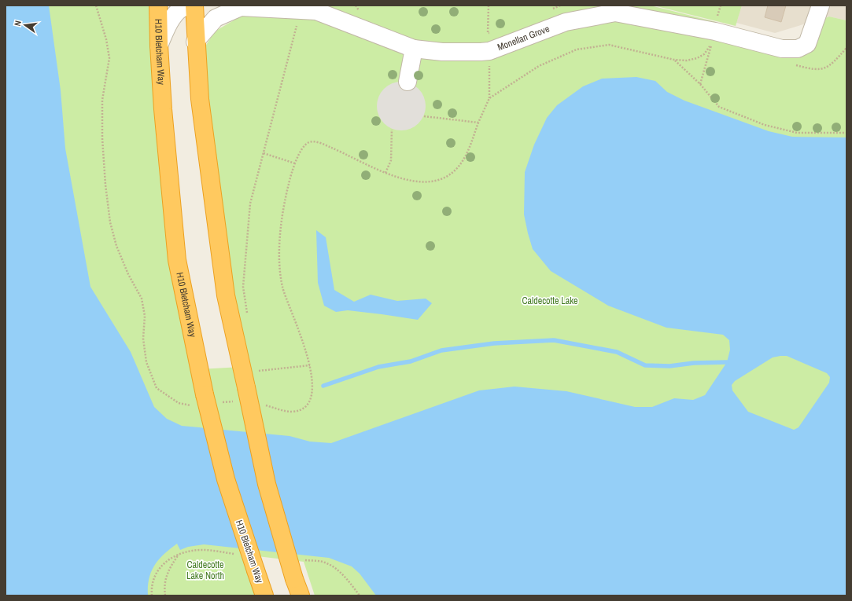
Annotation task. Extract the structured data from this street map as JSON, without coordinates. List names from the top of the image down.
{
  "streets": {
    "highway": ["H10 Bletcham Way"],
    "street": ["Monellan Grove"]
  },
  "parks": ["Caldecotte Lake", "Caldecotte Lake North"],
  "north": "left"
}
